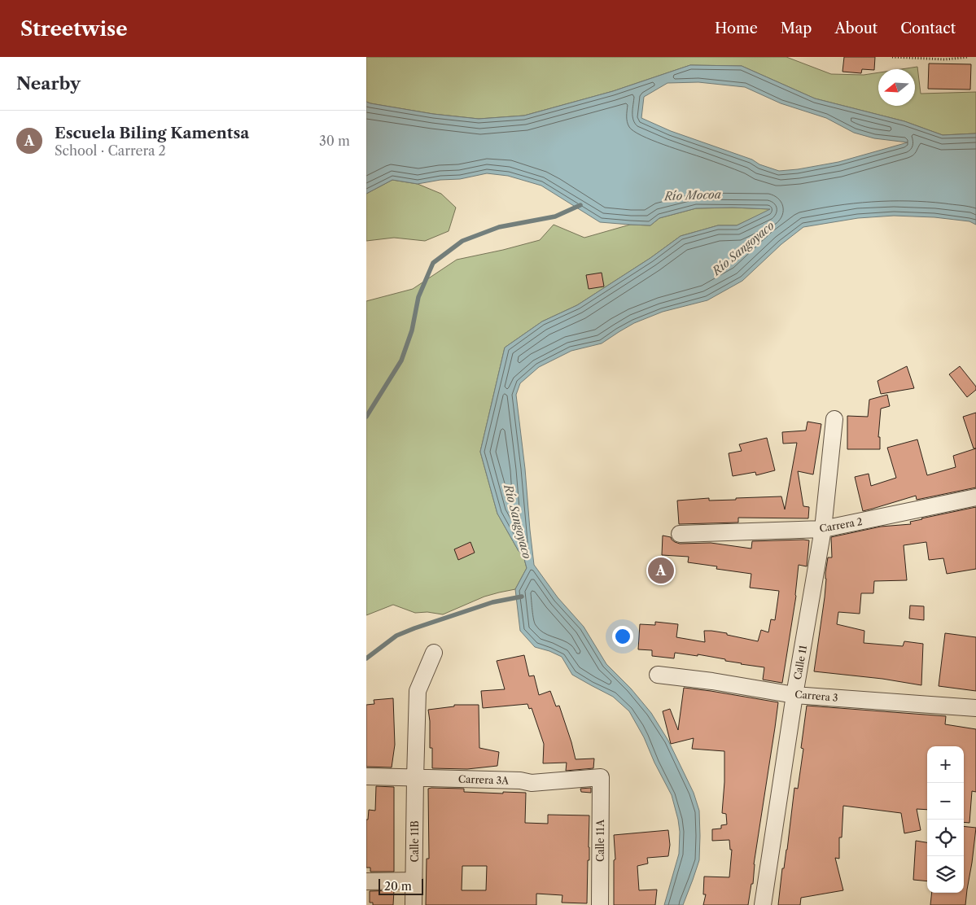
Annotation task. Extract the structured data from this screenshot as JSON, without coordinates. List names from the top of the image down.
{
  "streets": {
    "street": [
      "Carrera 2",
      "Calle 11",
      "Carrera 3",
      "Carrera 3A",
      "Calle 11A",
      "Calle 11B"
    ]
  },
  "crossings": [
    ["Carrera 2", "Calle 11"],
    ["Calle 11", "Carrera 3"],
    ["Carrera 3A", "Calle 11A"],
    ["Carrera 3A", "Calle 11B"]
  ],
  "water": ["Río Mocoa", "Río Sangoyaco"],
  "scale_bar": "20 m",
  "north": "left",
  "page": {
    "header": "Streetwise",
    "nav": [
      "Home",
      "Map",
      "About",
      "Contact"
    ],
    "heading": "Nearby",
    "list": [
      {
        "mark": "A",
        "name": "Escuela Biling Kamentsa",
        "note": "School · Carrera 2",
        "value": "30 m"
      }
    ],
    "pins": "A",
    "map_buttons": ["+", "−"],
    "scale": "20 m"
  }
}
